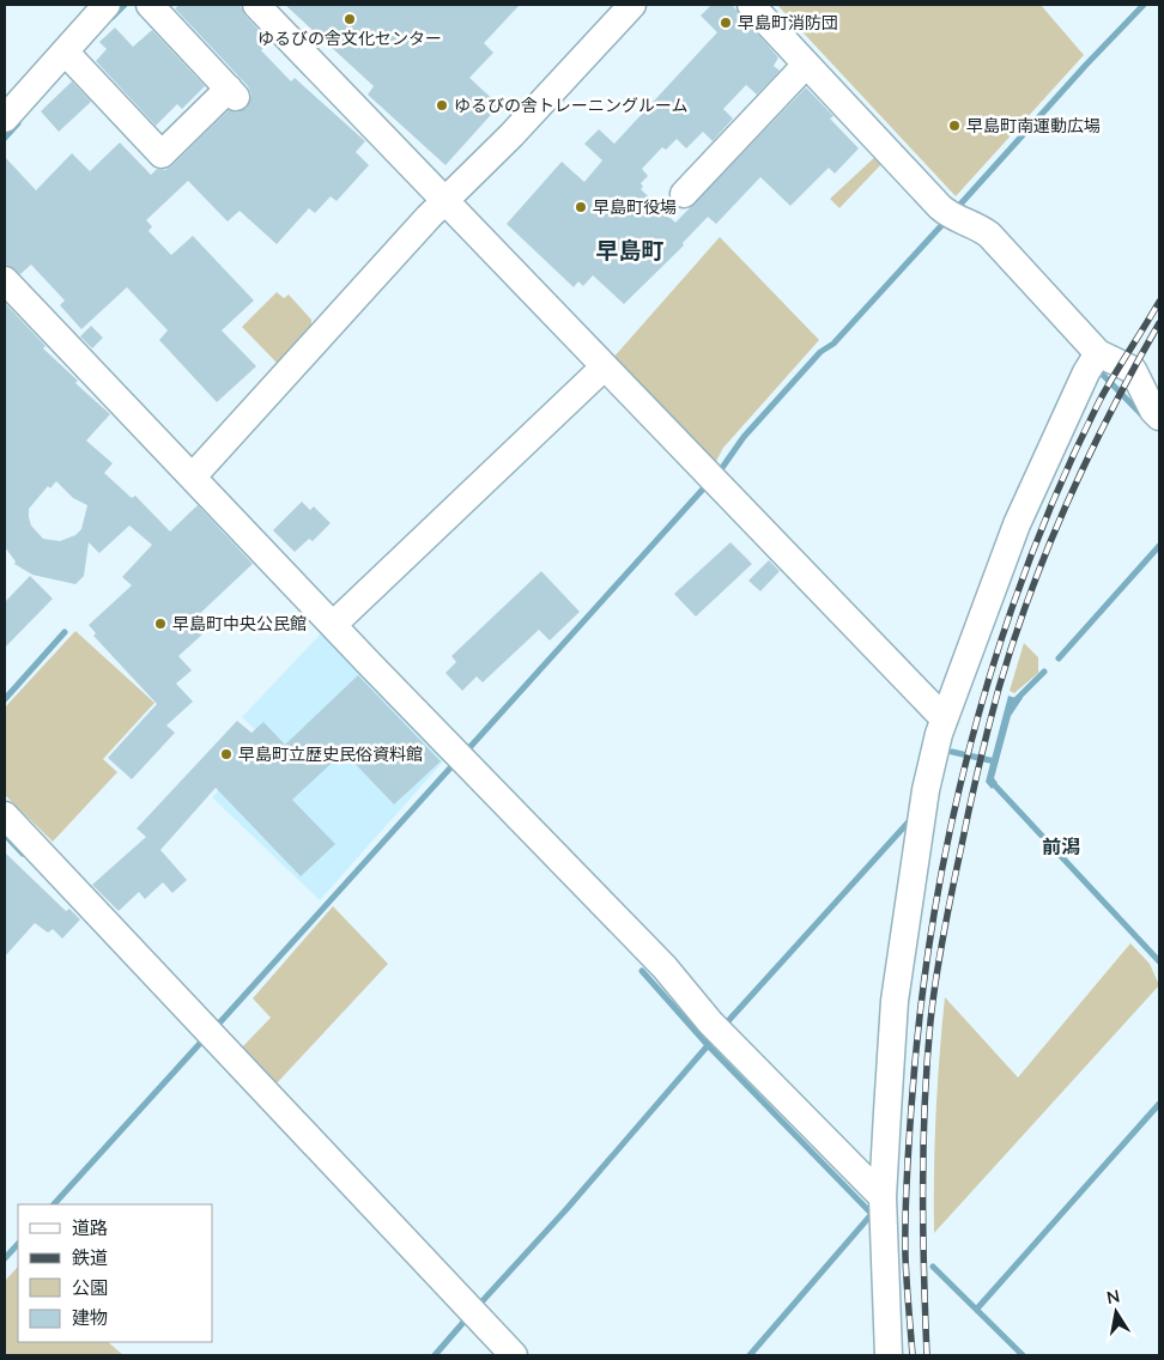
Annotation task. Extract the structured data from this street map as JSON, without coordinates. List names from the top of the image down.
{
  "districts": ["早島町", "前潟"],
  "places": [
    "ゆるびの舎文化センター",
    "早島町消防団",
    "ゆるびの舎トレーニングルーム",
    "早島町南運動広場",
    "早島町役場",
    "早島町中央公民館",
    "早島町立歴史民俗資料館"
  ],
  "legend": [
    "道路",
    "鉄道",
    "公園",
    "建物"
  ],
  "north": "top"
}
